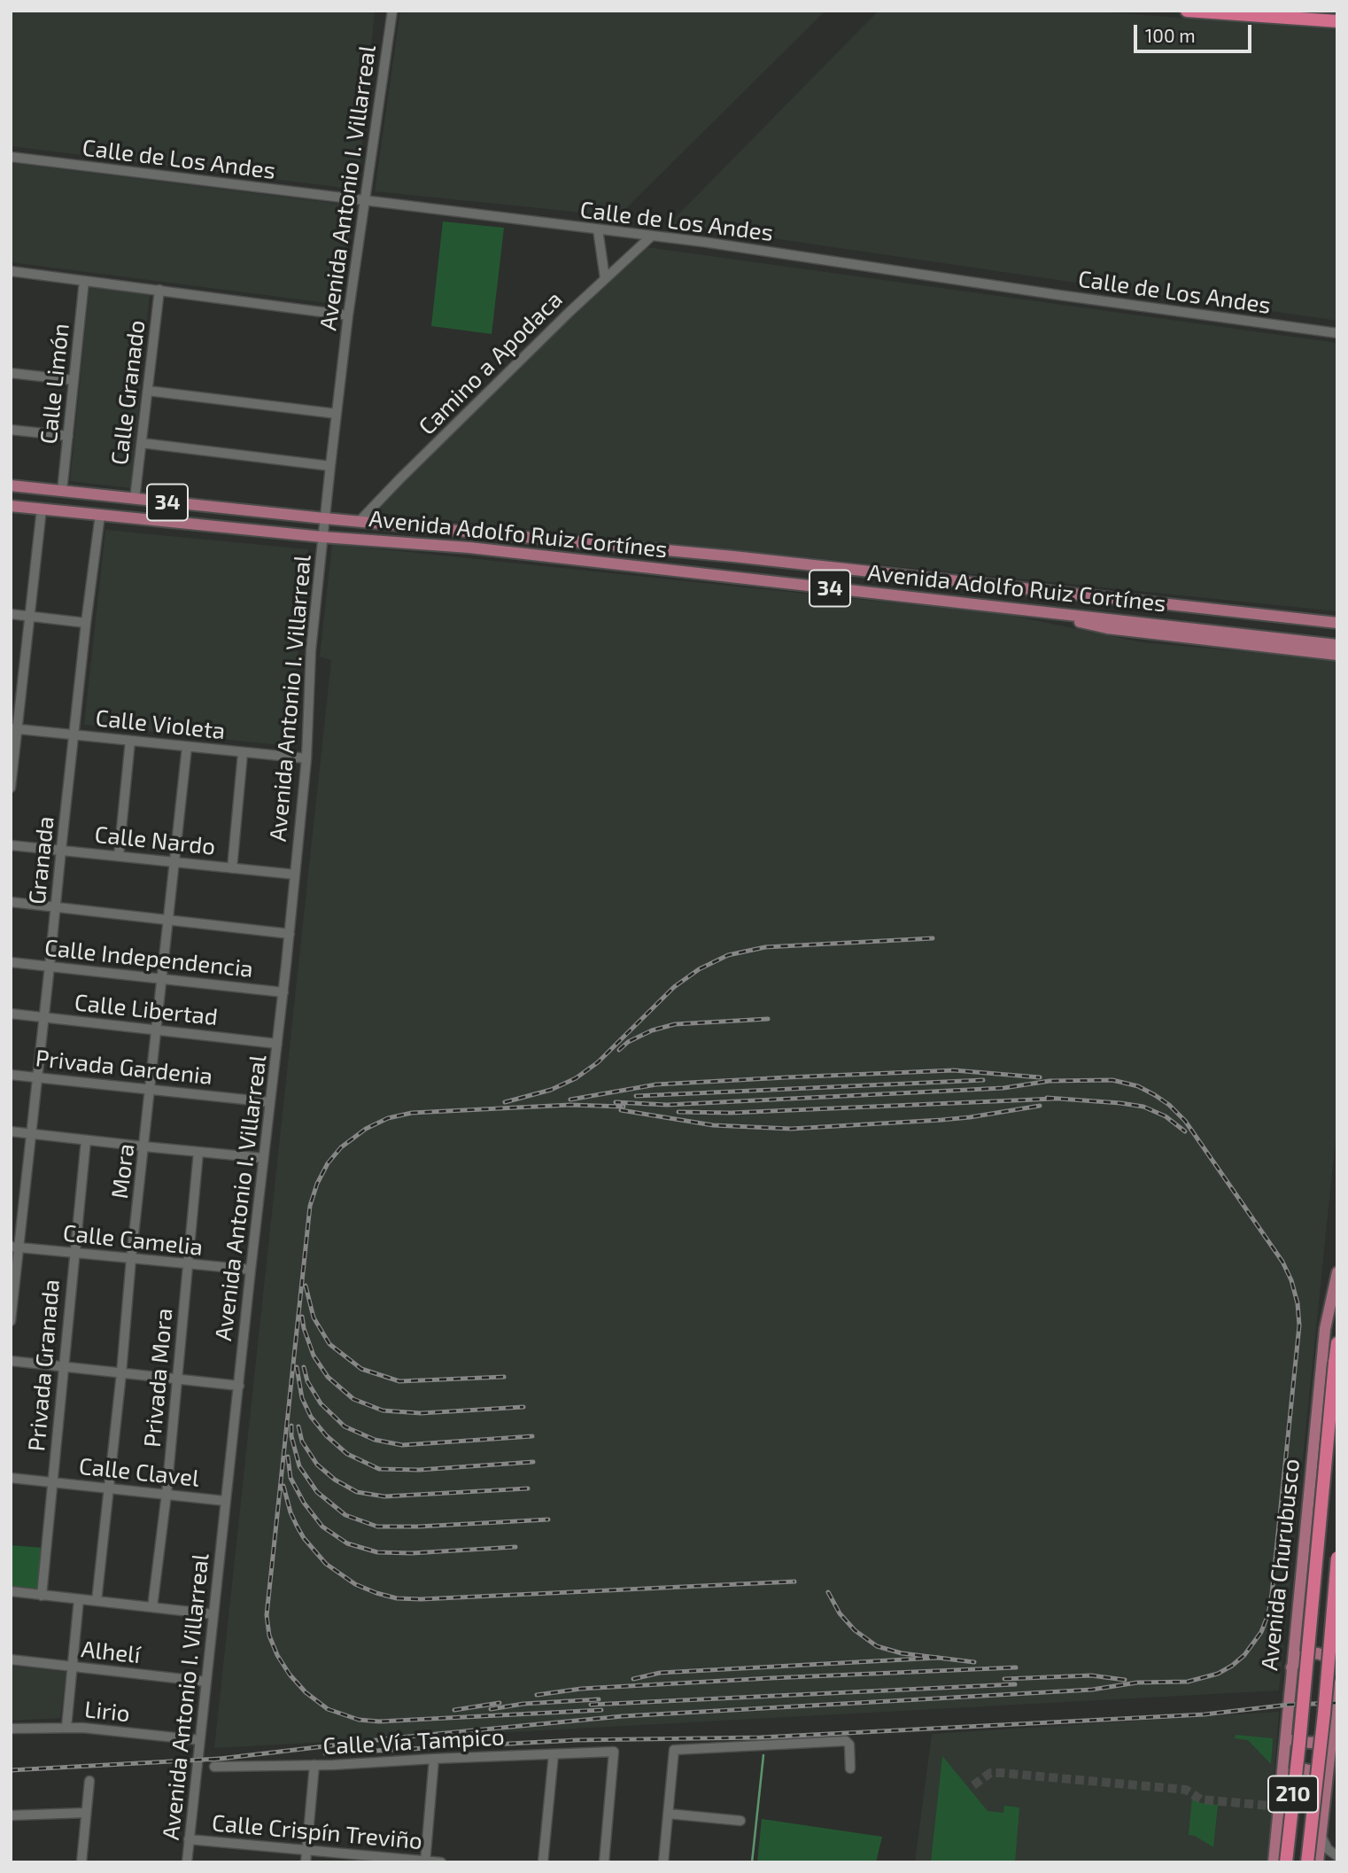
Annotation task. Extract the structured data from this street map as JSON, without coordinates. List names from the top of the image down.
{
  "streets": {
    "highway": ["Avenida Churubusco", "210"],
    "main road": ["34", "Avenida Adolfo Ruiz Cortínes"],
    "street": [
      "Calle de Los Andes",
      "Avenida Antonio I. Villarreal",
      "Camino a Apodaca",
      "Calle Limón",
      "Calle Granado",
      "Calle Violeta",
      "Calle Nardo",
      "Granada",
      "Calle Independencia",
      "Calle Libertad",
      "Privada Gardenia",
      "Mora",
      "Calle Camelia",
      "Privada Granada",
      "Privada Mora",
      "Calle Clavel",
      "Alhelí",
      "Lirio",
      "Calle Vía Tampico",
      "Calle Crispín Treviño"
    ]
  },
  "crossings": [
    ["Calle de Los Andes", "Avenida Antonio I. Villarreal"],
    ["Calle de Los Andes", "Camino a Apodaca"],
    ["Avenida Antonio I. Villarreal", "34"],
    ["Avenida Antonio I. Villarreal", "Avenida Adolfo Ruiz Cortínes"],
    ["Avenida Antonio I. Villarreal", "Calle Violeta"],
    ["Avenida Antonio I. Villarreal", "Calle Nardo"],
    ["Avenida Antonio I. Villarreal", "Calle Independencia"],
    ["Avenida Antonio I. Villarreal", "Calle Libertad"],
    ["Avenida Antonio I. Villarreal", "Privada Gardenia"],
    ["Avenida Antonio I. Villarreal", "Calle Camelia"],
    ["Avenida Antonio I. Villarreal", "Calle Clavel"],
    ["Avenida Antonio I. Villarreal", "Alhelí"],
    ["Avenida Antonio I. Villarreal", "Lirio"],
    ["Avenida Antonio I. Villarreal", "Calle Crispín Treviño"],
    ["Camino a Apodaca", "34"],
    ["Camino a Apodaca", "Avenida Adolfo Ruiz Cortínes"],
    ["Calle Limón", "34"],
    ["Calle Granado", "34"],
    ["34", "Avenida Adolfo Ruiz Cortínes"],
    ["34", "Granada"],
    ["Calle Violeta", "Granada"],
    ["Calle Violeta", "Mora"],
    ["Calle Nardo", "Granada"],
    ["Calle Nardo", "Mora"],
    ["Granada", "Calle Independencia"],
    ["Granada", "Calle Libertad"],
    ["Granada", "Privada Gardenia"],
    ["Granada", "Calle Camelia"],
    ["Calle Independencia", "Mora"],
    ["Calle Libertad", "Mora"],
    ["Privada Gardenia", "Mora"],
    ["Mora", "Calle Camelia"],
    ["Mora", "Calle Clavel"],
    ["Calle Camelia", "Privada Granada"],
    ["Calle Camelia", "Privada Mora"],
    ["Privada Granada", "Calle Clavel"],
    ["Privada Mora", "Calle Clavel"]
  ],
  "scale_bar": "100 m"
}
